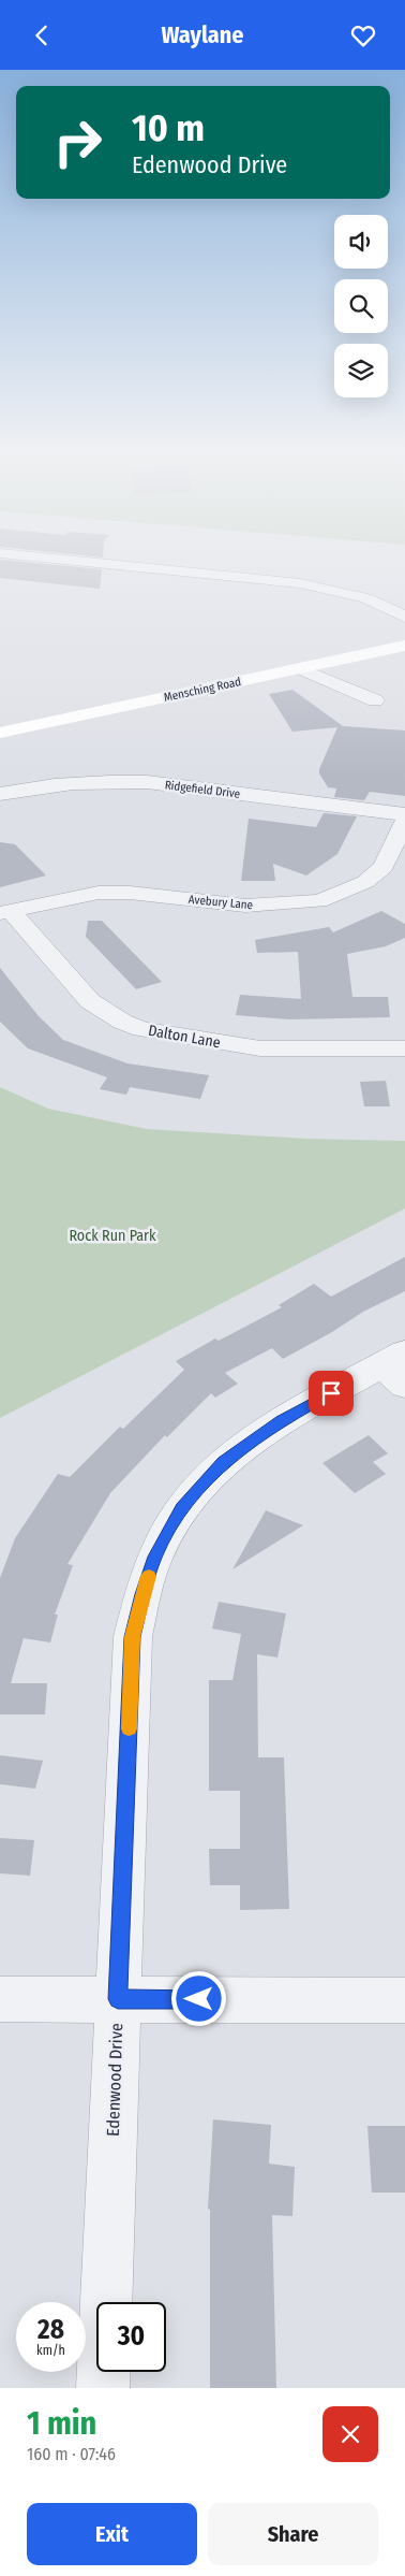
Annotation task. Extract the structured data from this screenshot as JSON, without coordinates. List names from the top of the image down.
{
  "streets": {
    "street": [
      "Mensching Road",
      "Ridgefield Drive",
      "Avebury Lane",
      "Dalton Lane",
      "Edenwood Drive"
    ]
  },
  "crossings": [
    ["Avebury Lane", "Dalton Lane"]
  ],
  "parks": ["Rock Run Park"],
  "page": {
    "header": "Waylane",
    "turn": ["10 m", "Edenwood Drive"],
    "speed": "28 km/h",
    "limit": "30",
    "heading": ["1 min", "160 m · 07:46"],
    "buttons": ["Exit", "Share"]
  }
}
